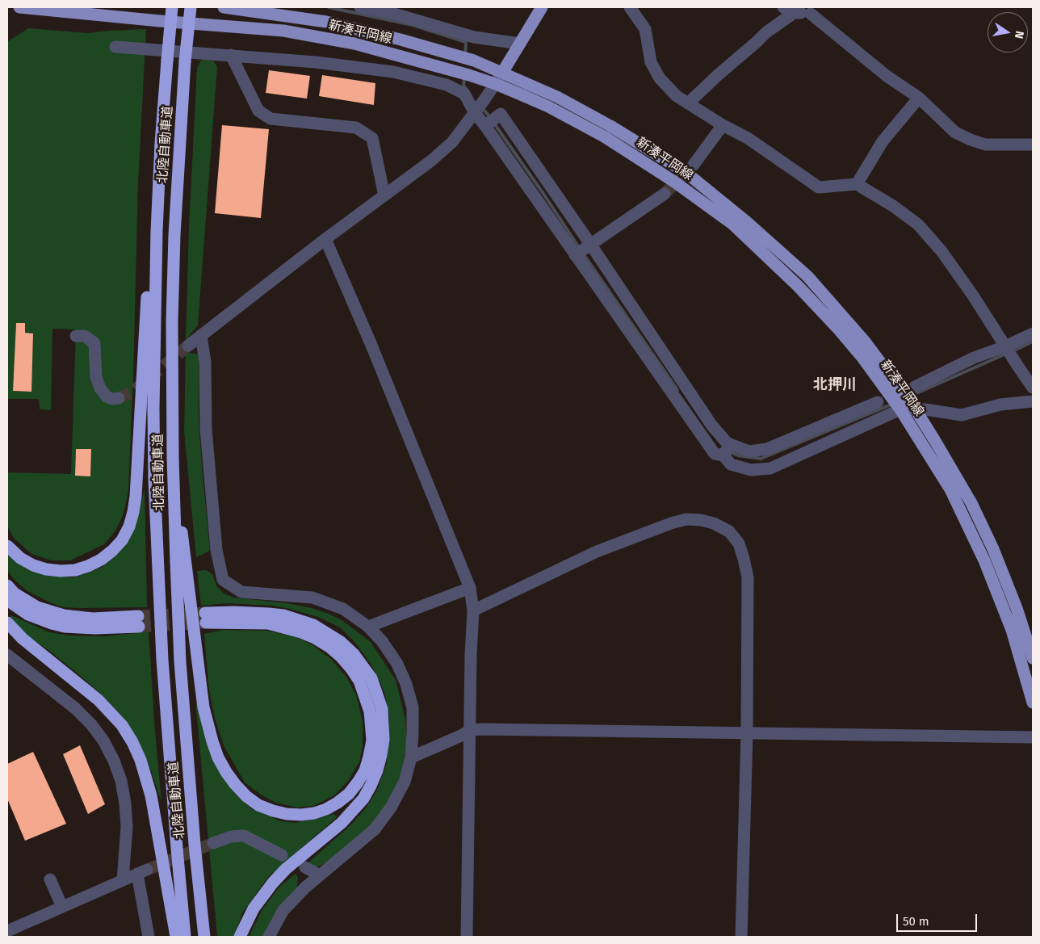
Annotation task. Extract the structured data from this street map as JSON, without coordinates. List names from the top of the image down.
{
  "streets": {
    "highway": ["北陸自動車道"],
    "main road": ["新湊平岡線"]
  },
  "districts": ["北押川"],
  "scale_bar": "50 m",
  "north": "right"
}
